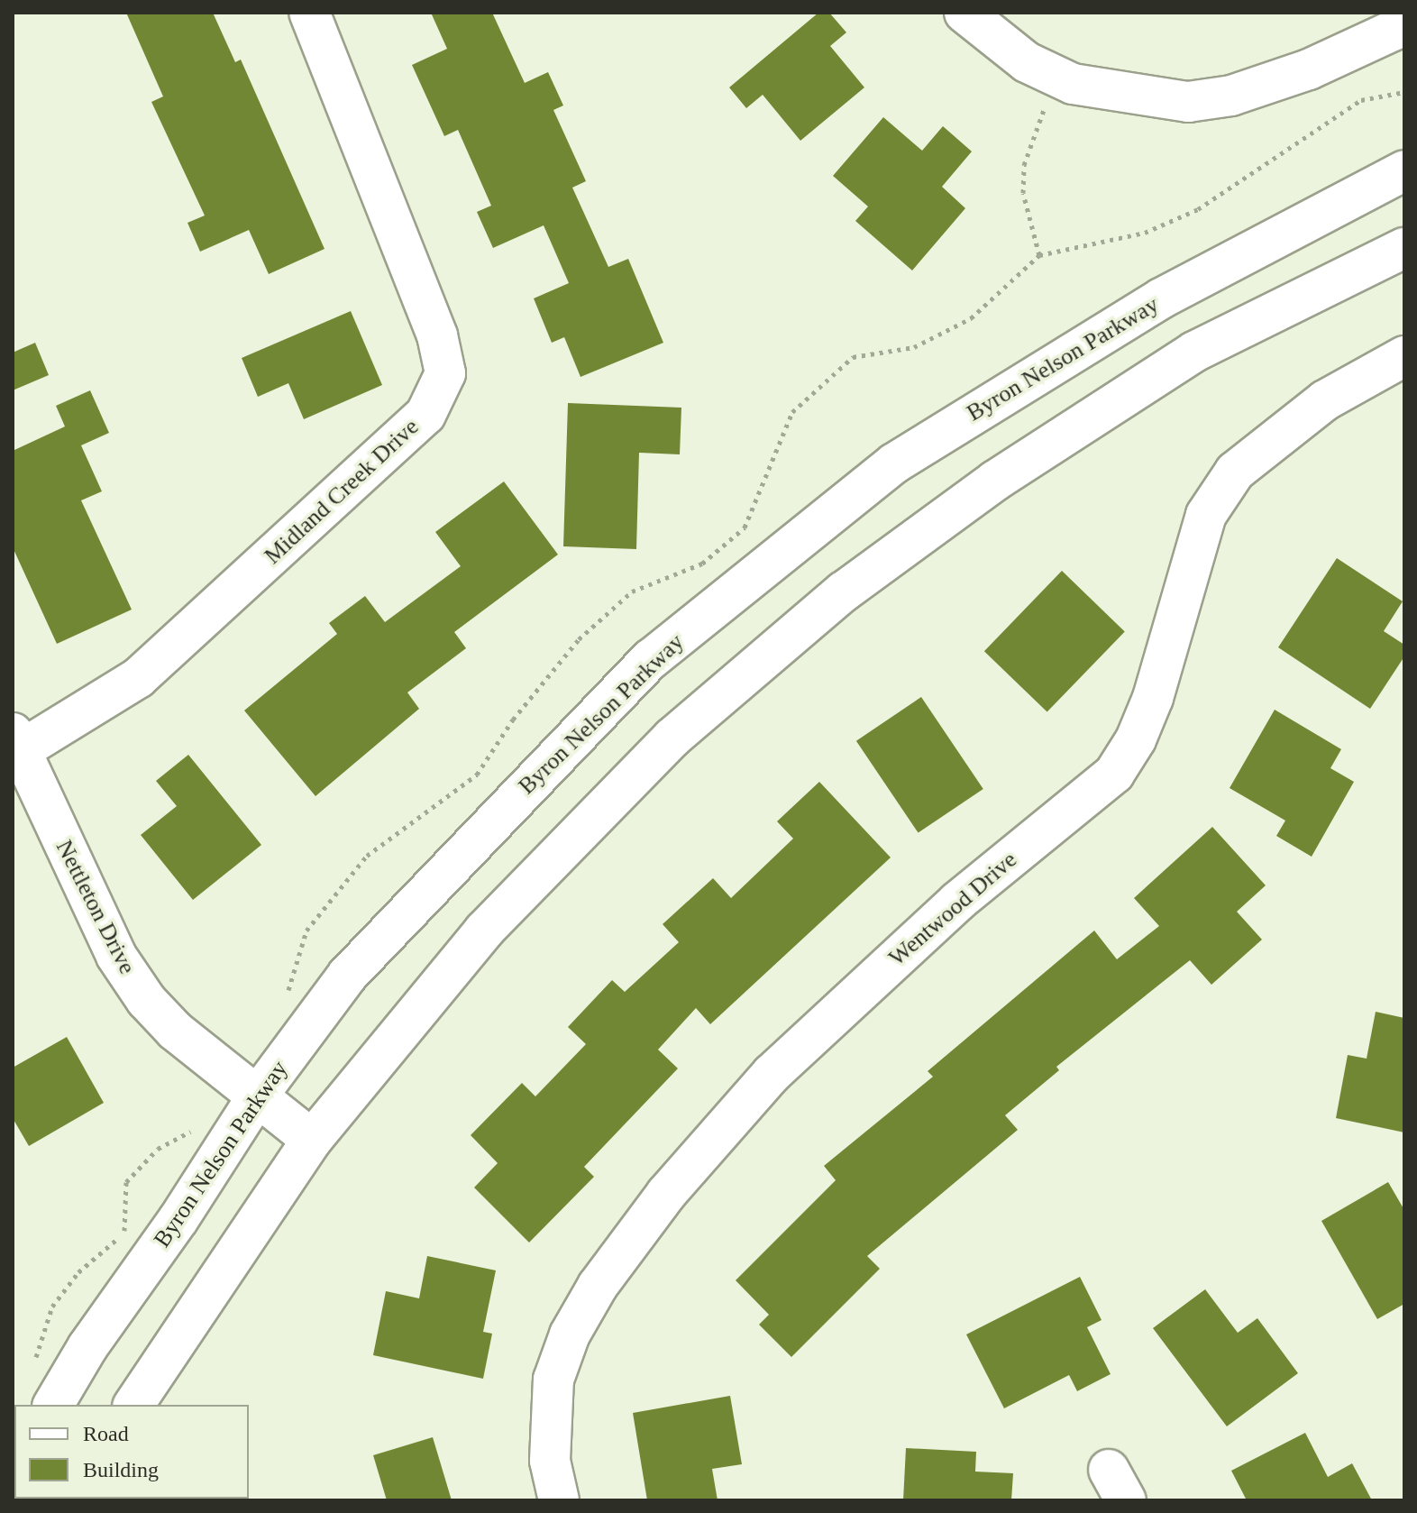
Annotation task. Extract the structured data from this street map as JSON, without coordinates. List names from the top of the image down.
{
  "streets": {
    "street": [
      "Byron Nelson Parkway",
      "Midland Creek Drive",
      "Nettleton Drive",
      "Wentwood Drive"
    ]
  },
  "crossings": [
    ["Byron Nelson Parkway", "Nettleton Drive"],
    ["Midland Creek Drive", "Nettleton Drive"]
  ],
  "legend": ["Road", "Building"]
}
